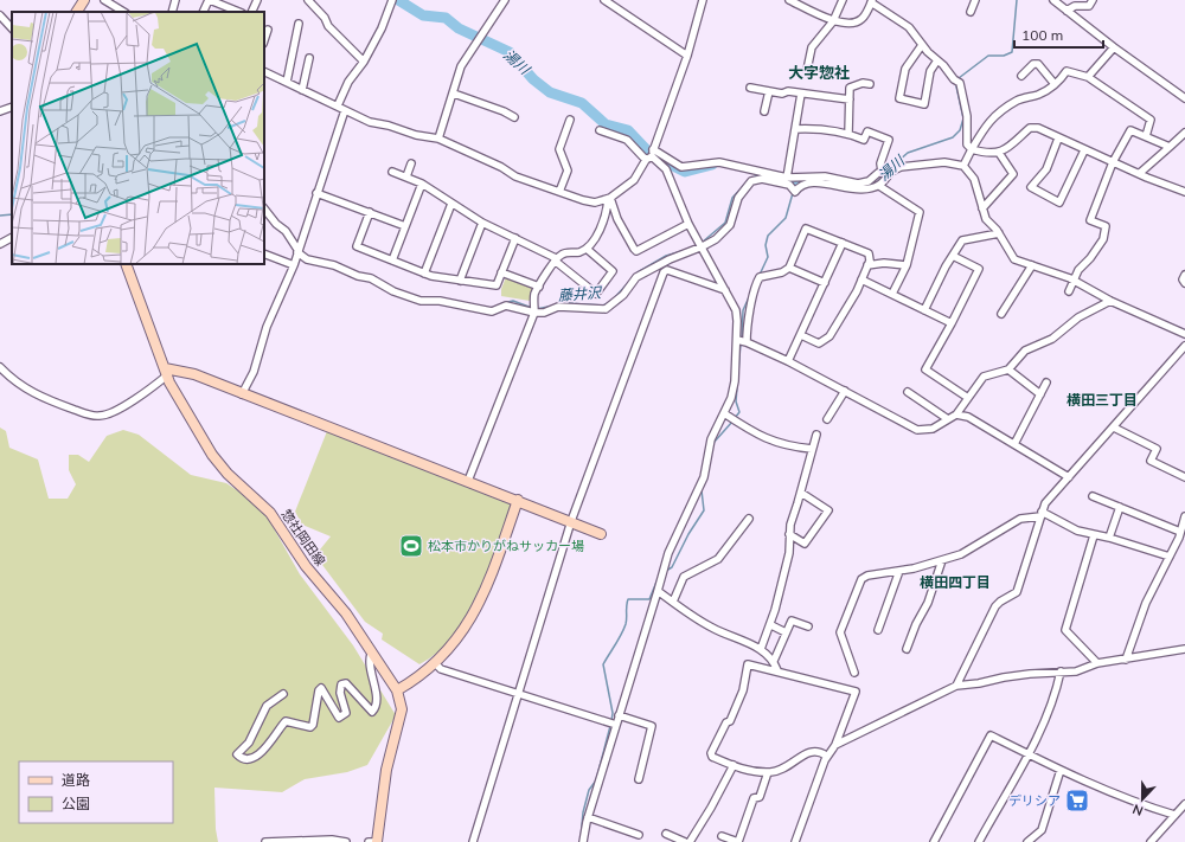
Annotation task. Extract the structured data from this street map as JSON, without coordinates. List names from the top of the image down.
{
  "streets": {
    "street": ["惣社岡田線"]
  },
  "districts": ["大字惣社", "横田三丁目", "横田四丁目"],
  "water": ["湯川", "藤井沢"],
  "places": {
    "sports": ["松本市かりがねサッカー場"],
    "supermarket": ["デリシア"]
  },
  "legend": ["道路", "公園"],
  "scale_bar": "100 m",
  "north": "bottom"
}
